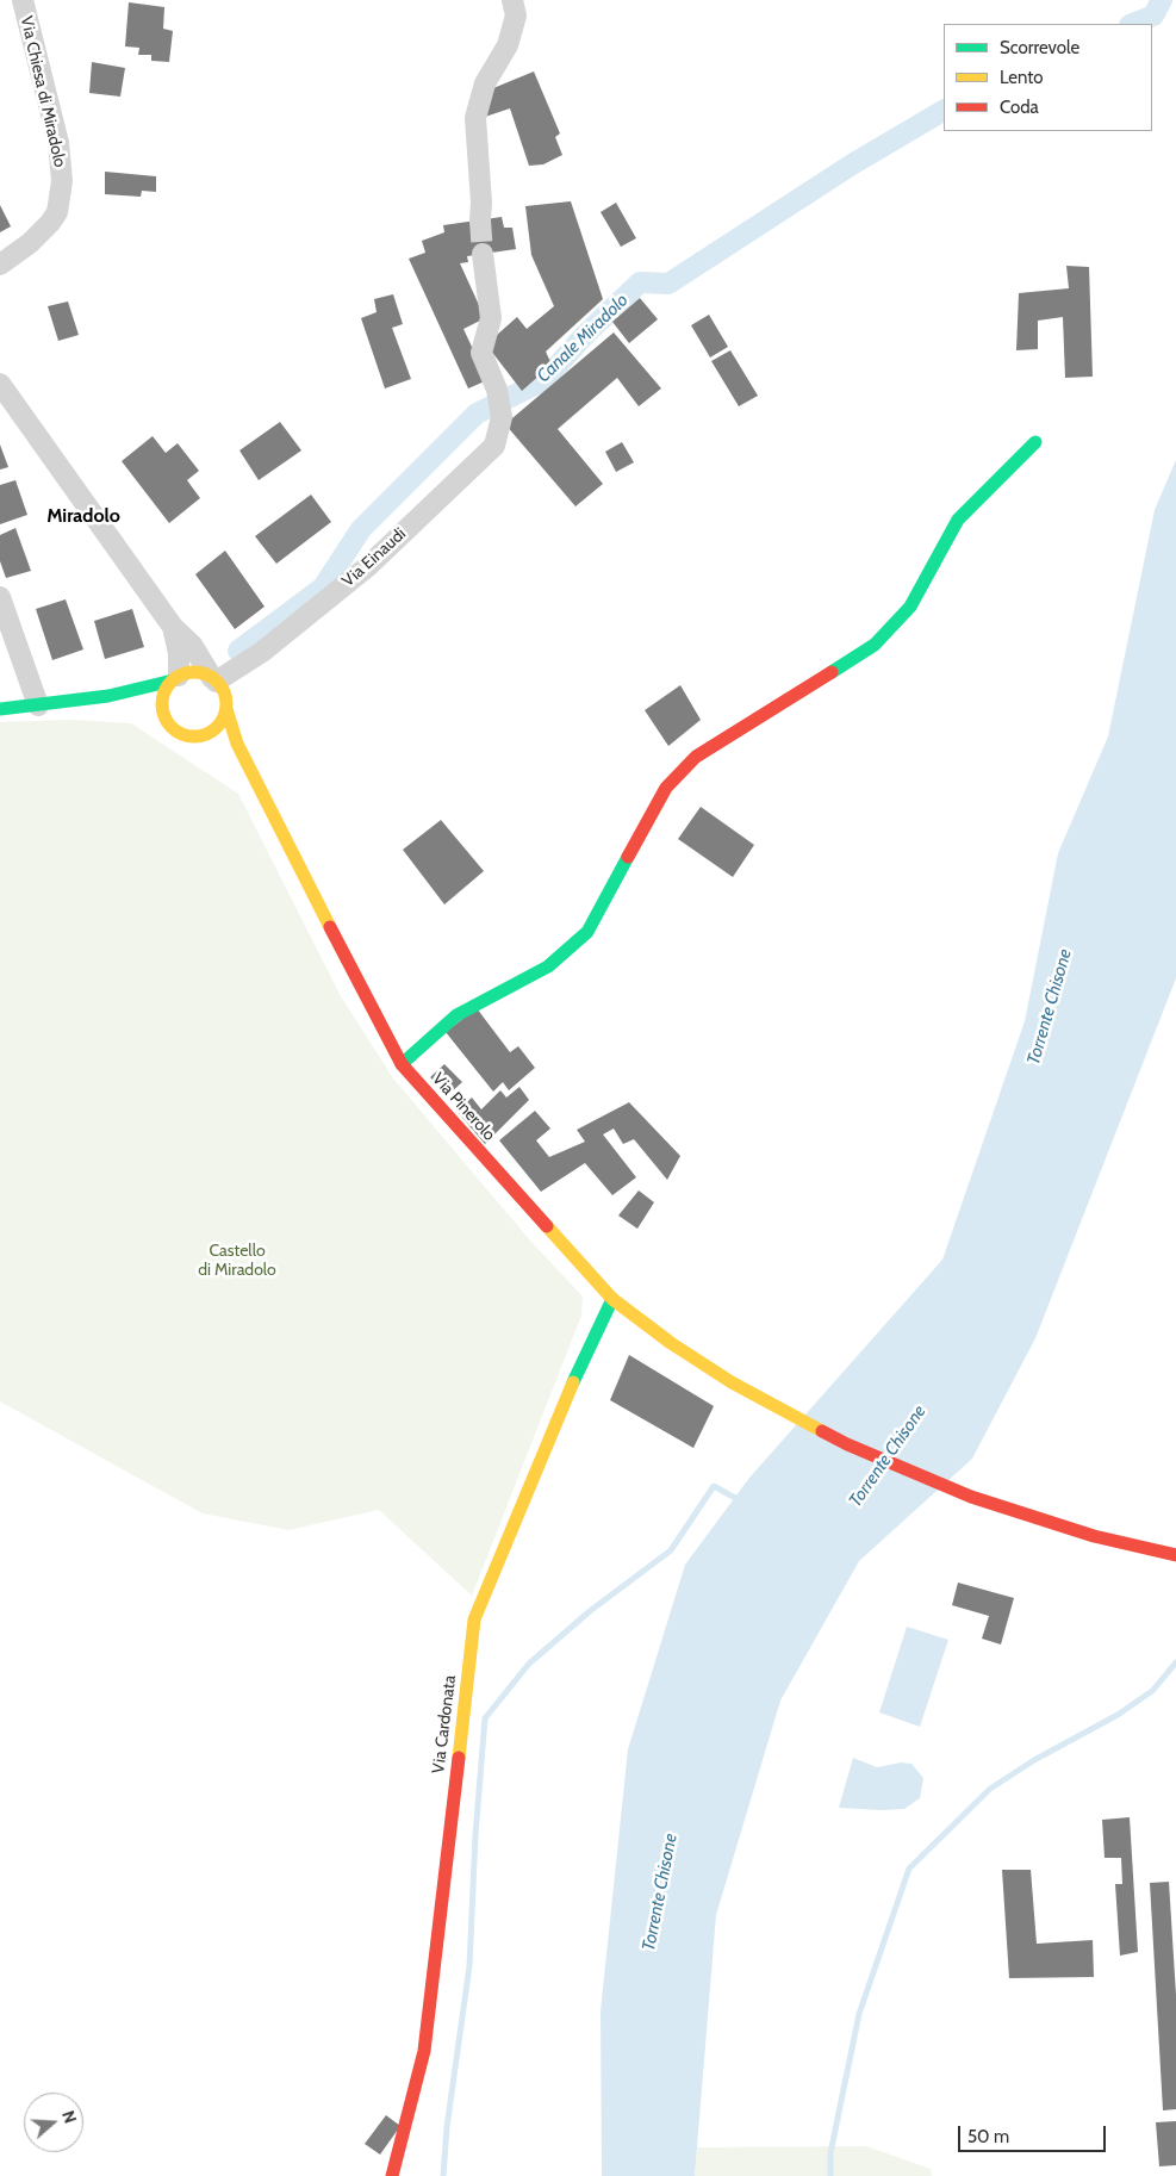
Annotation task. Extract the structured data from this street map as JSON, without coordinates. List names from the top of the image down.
{
  "streets": {
    "street": [
      "Via Chiesa di Miradolo",
      "Via Einaudi",
      "Via Pinerolo",
      "Via Cardonata"
    ]
  },
  "crossings": [
    ["Via Einaudi", "Via Pinerolo"],
    ["Via Pinerolo", "Via Cardonata"]
  ],
  "districts": ["Miradolo"],
  "water": ["Canale Miradolo", "Torrente Chisone"],
  "parks": ["Castello di Miradolo"],
  "legend": ["Scorrevole", "Lento", "Coda"],
  "scale_bar": "50 m",
  "north": "right"
}
